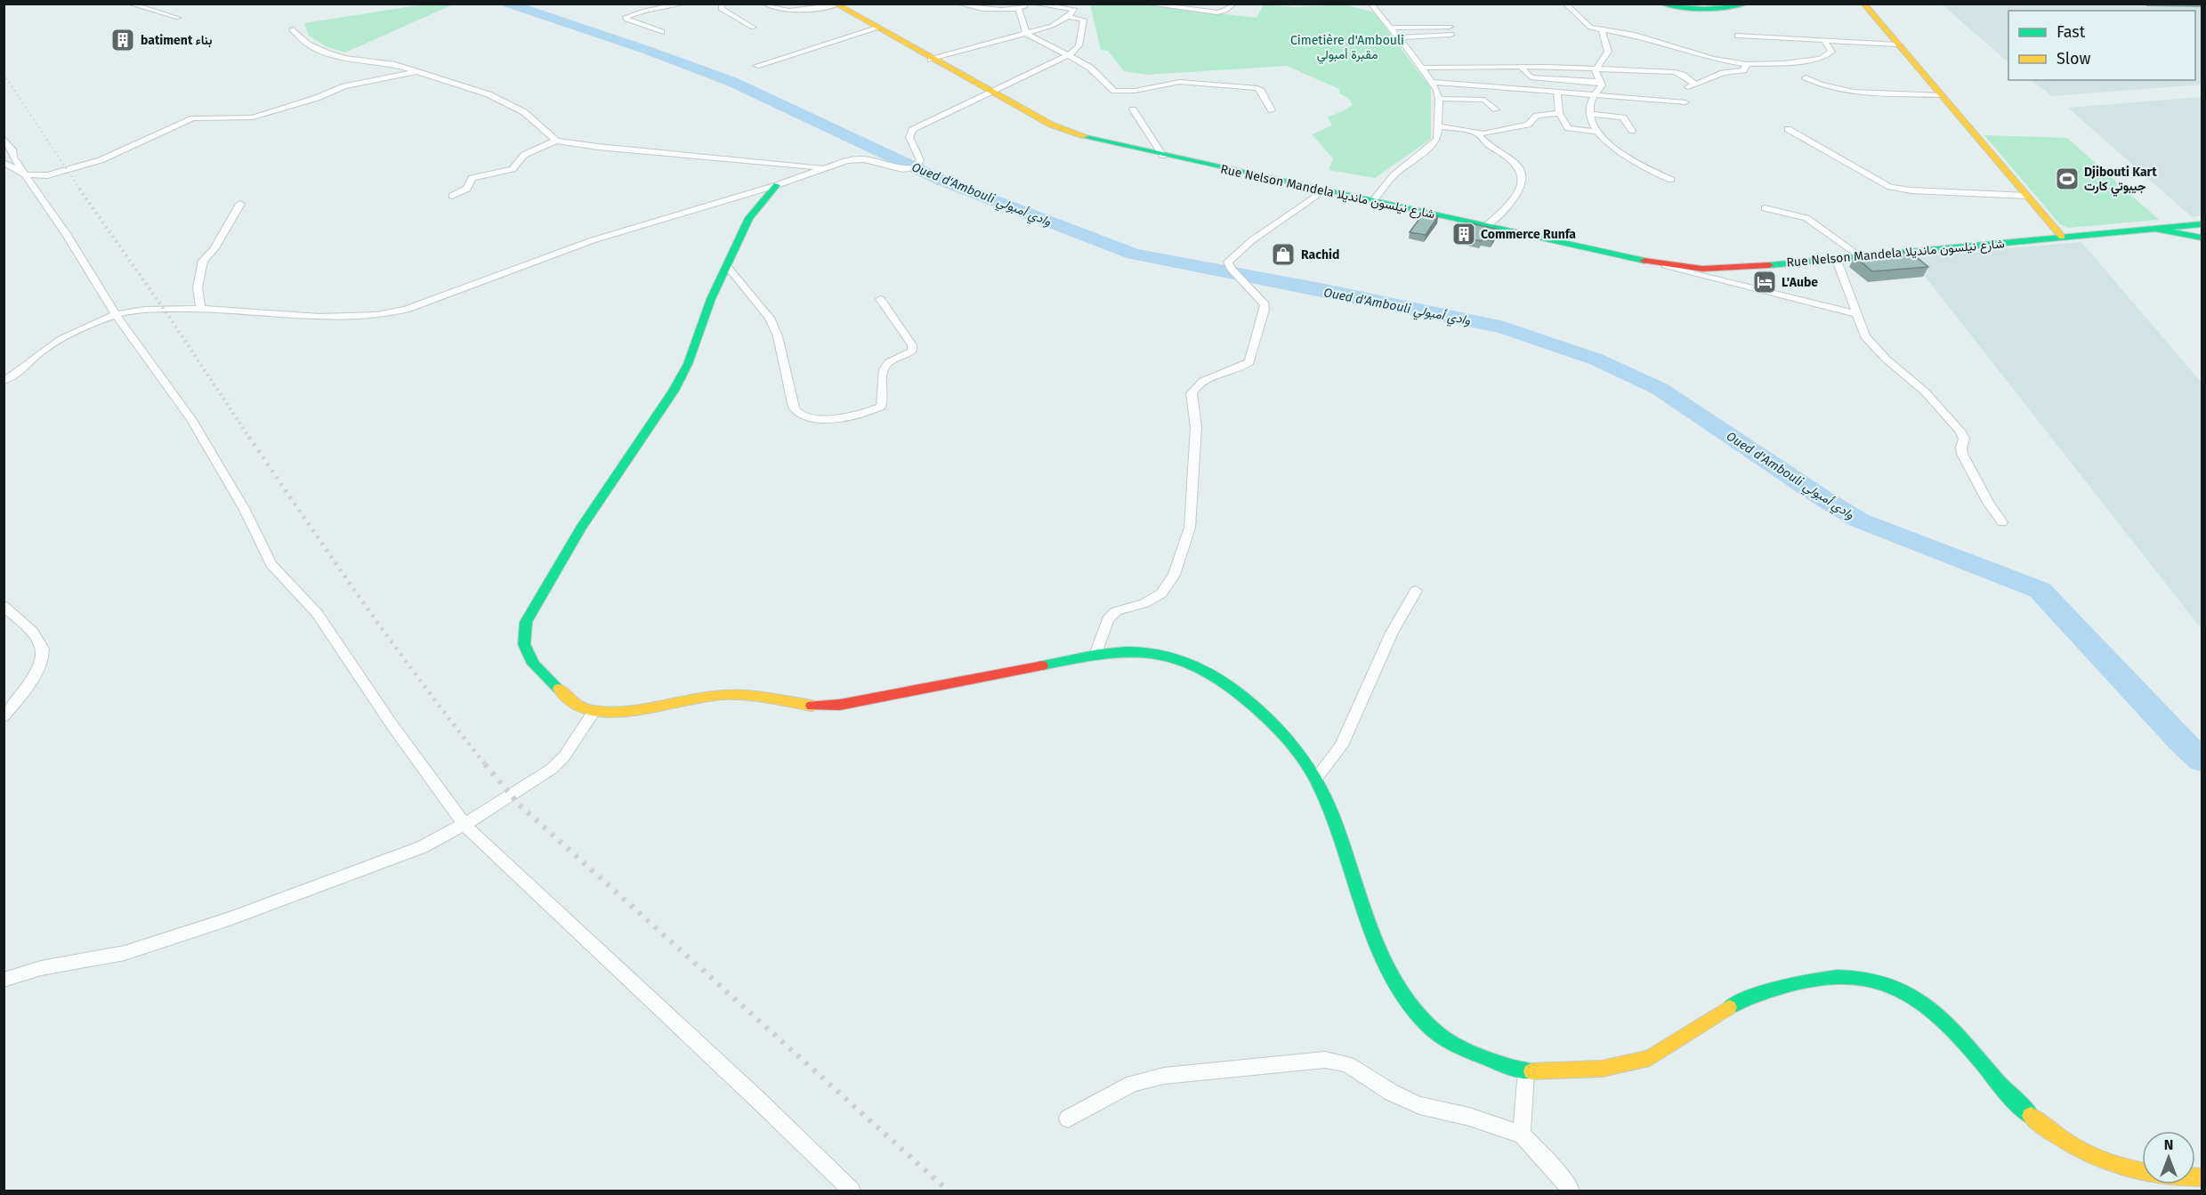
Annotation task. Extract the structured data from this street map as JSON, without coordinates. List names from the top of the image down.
{
  "streets": {
    "main road": ["Rue Nelson Mandela شارع نيلسون مانديلا"]
  },
  "water": ["Oued d'Ambouli وادي أمبولي"],
  "parks": ["Cimetière d'Ambouli مقبرة أمبولي"],
  "places": {
    "building": ["batiment بناء", "Commerce Runfa"],
    "sports": ["Djibouti Kart جيبوتي كارت"],
    "shop": ["Rachid"],
    "hotel": ["L'Aube"]
  },
  "legend": ["Fast", "Slow"],
  "north": "top"
}
